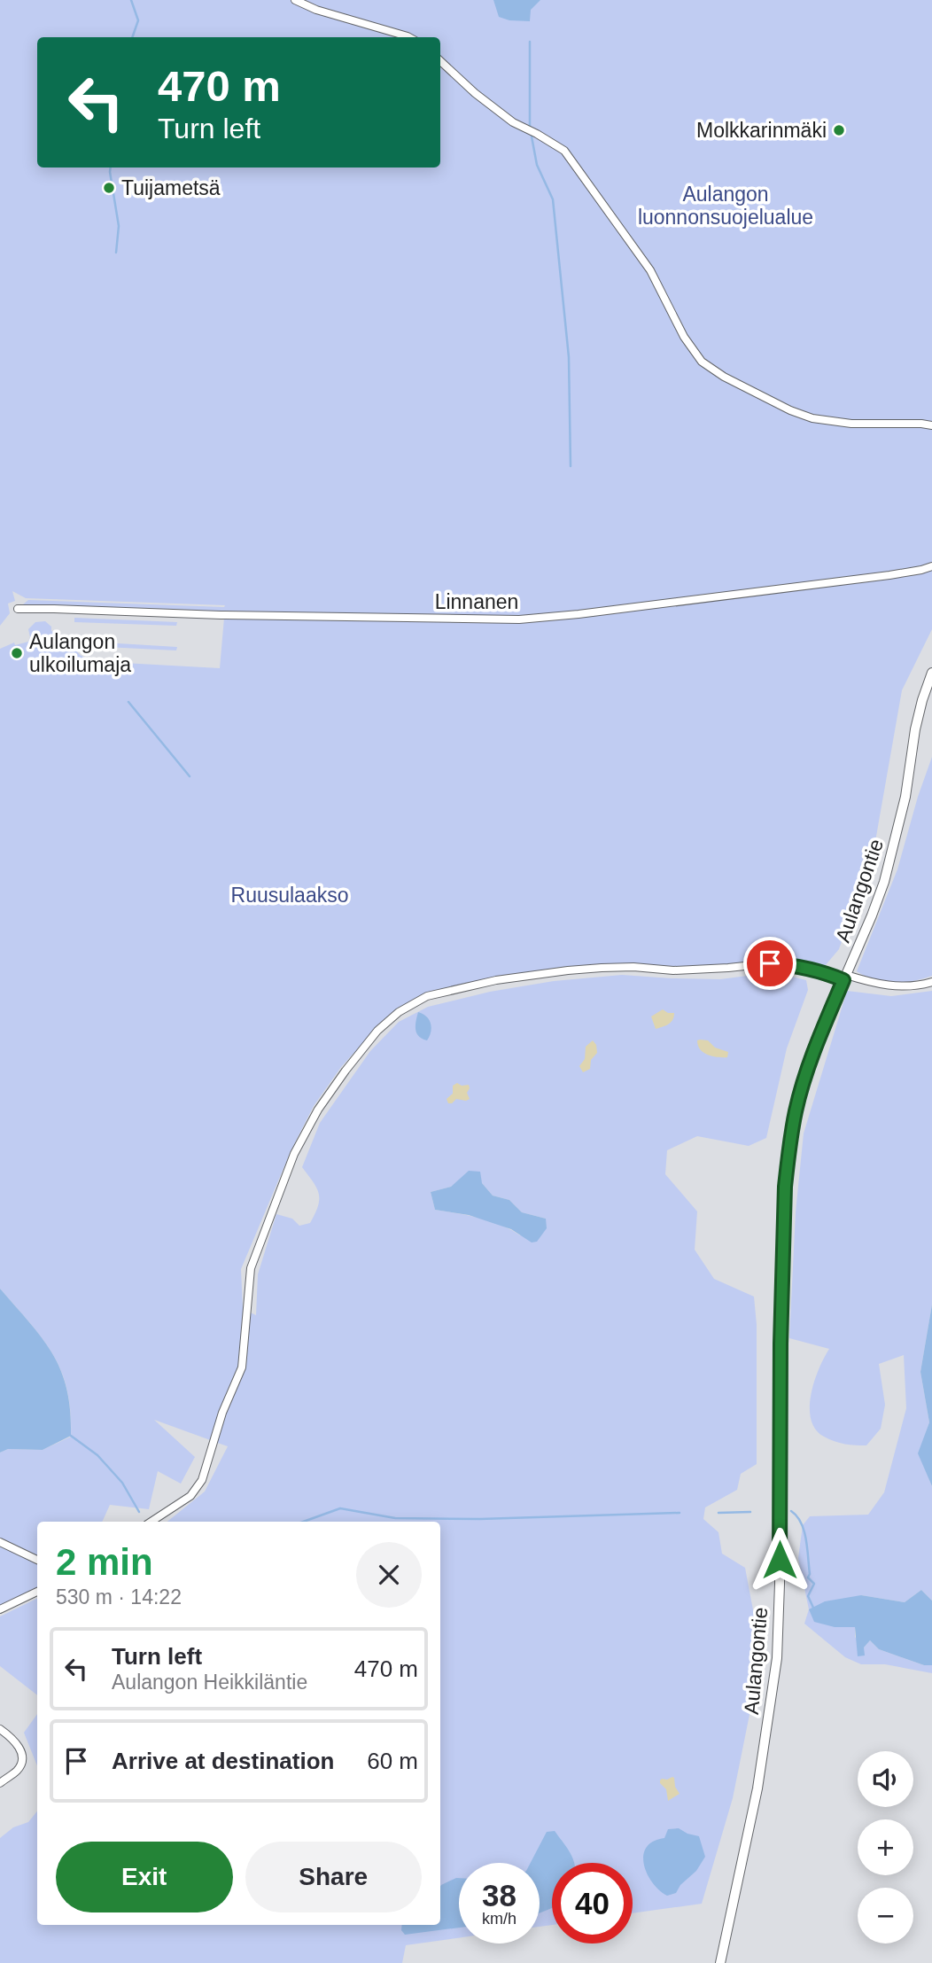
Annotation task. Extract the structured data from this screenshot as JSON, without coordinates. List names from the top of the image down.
{
  "streets": {
    "street": ["Linnanen", "Aulangontie"]
  },
  "parks": ["Aulangon luonnonsuojelualue", "Ruusulaakso"],
  "places": ["Molkkarinmäki", "Tuijametsä", "Aulangon ulkoilumaja"],
  "page": {
    "turn": ["470 m", "Turn left"],
    "heading": ["2 min", "530 m · 14:22"],
    "list": [
      {
        "name": "Turn left",
        "note": "Aulangon Heikkiläntie",
        "value": "470 m"
      },
      {
        "name": "Arrive at destination",
        "value": "60 m"
      }
    ],
    "map_buttons": ["+", "−"],
    "buttons": ["Exit", "Share"],
    "speed": "38 km/h",
    "limit": "40"
  }
}
